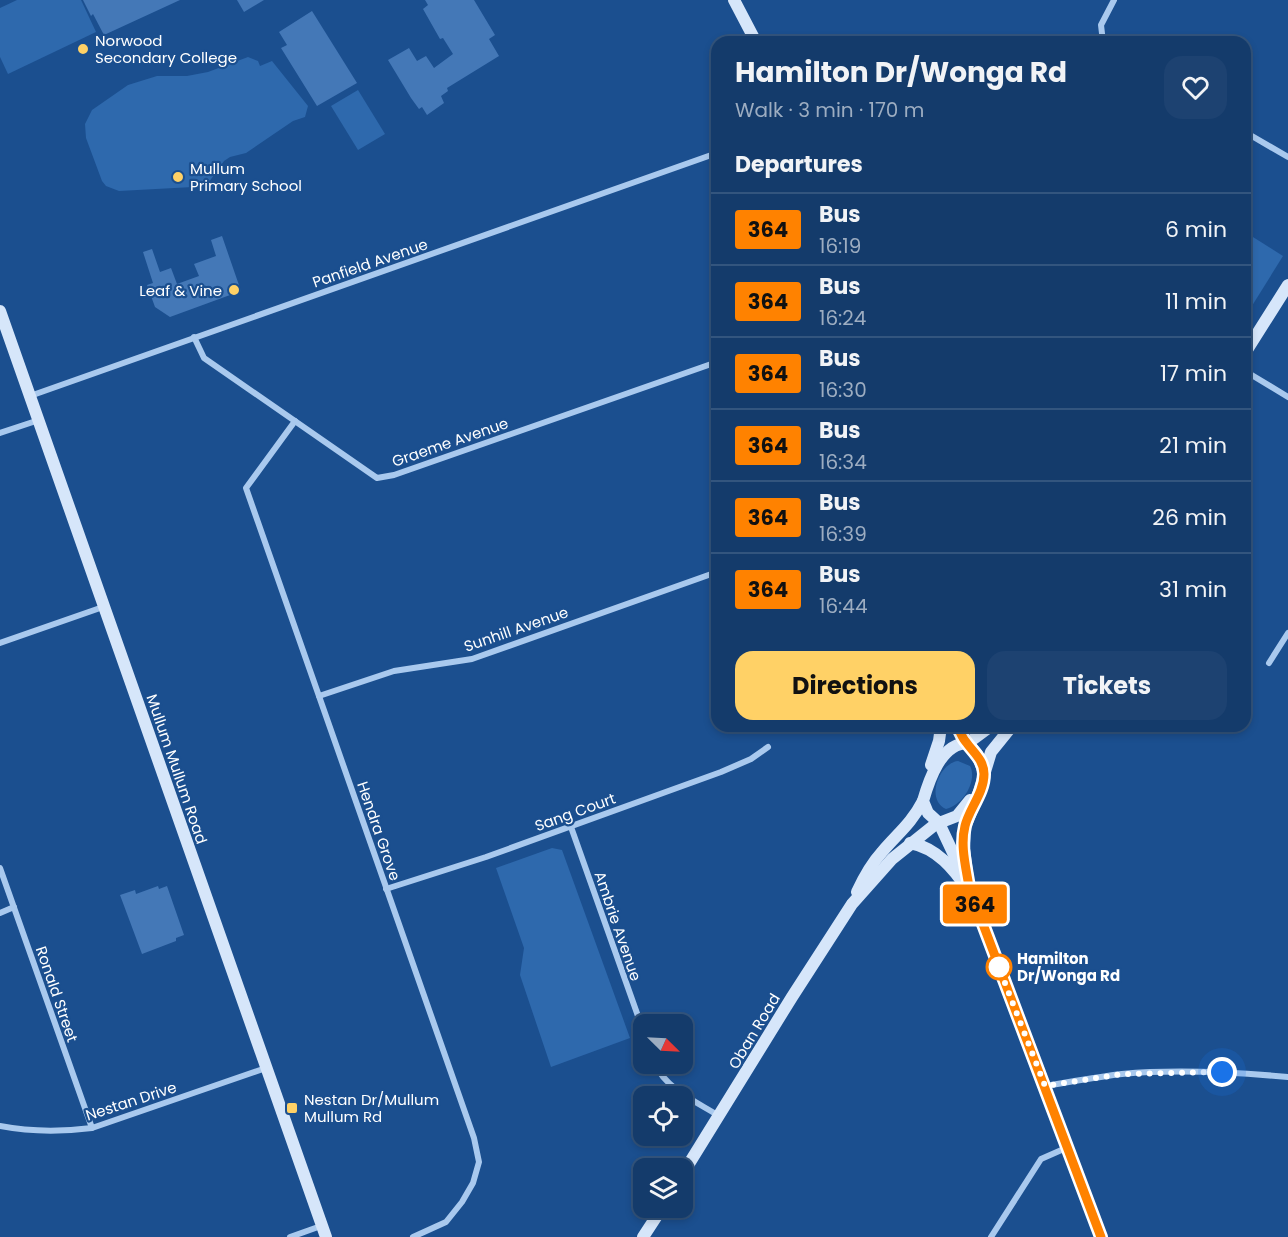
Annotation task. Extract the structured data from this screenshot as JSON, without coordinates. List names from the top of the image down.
{
  "streets": {
    "main road": ["Mullum Mullum Road", "Oban Road"],
    "street": [
      "Panfield Avenue",
      "Graeme Avenue",
      "Sunhill Avenue",
      "Sang Court",
      "Hendra Grove",
      "Ambrie Avenue",
      "Ronald Street",
      "Nestan Drive"
    ]
  },
  "crossings": [
    ["Panfield Avenue", "Graeme Avenue"],
    ["Panfield Avenue", "Mullum Mullum Road"],
    ["Graeme Avenue", "Hendra Grove"],
    ["Sunhill Avenue", "Hendra Grove"],
    ["Mullum Mullum Road", "Nestan Drive"],
    ["Sang Court", "Hendra Grove"],
    ["Sang Court", "Ambrie Avenue"],
    ["Ronald Street", "Nestan Drive"]
  ],
  "places": {
    "other": [
      "Norwood Secondary College",
      "Mullum Primary School",
      "Leaf & Vine",
      "Hamilton Dr/Wonga Rd"
    ],
    "transit": ["Nestan Dr/Mullum Mullum Rd"]
  },
  "lines": ["bus line 364"],
  "north": "bottom right",
  "page": {
    "on_map": "364",
    "heading": [
      ["Hamilton Dr/Wonga Rd", "Walk · 3 min · 170 m"],
      "Departures"
    ],
    "list": [
      {
        "mark": "364",
        "name": "Bus",
        "note": "16:19",
        "value": "6 min"
      },
      {
        "mark": "364",
        "name": "Bus",
        "note": "16:24",
        "value": "11 min"
      },
      {
        "mark": "364",
        "name": "Bus",
        "note": "16:30",
        "value": "17 min"
      },
      {
        "mark": "364",
        "name": "Bus",
        "note": "16:34",
        "value": "21 min"
      },
      {
        "mark": "364",
        "name": "Bus",
        "note": "16:39",
        "value": "26 min"
      },
      {
        "mark": "364",
        "name": "Bus",
        "note": "16:44",
        "value": "31 min"
      }
    ],
    "buttons": ["Directions", "Tickets"]
  }
}
